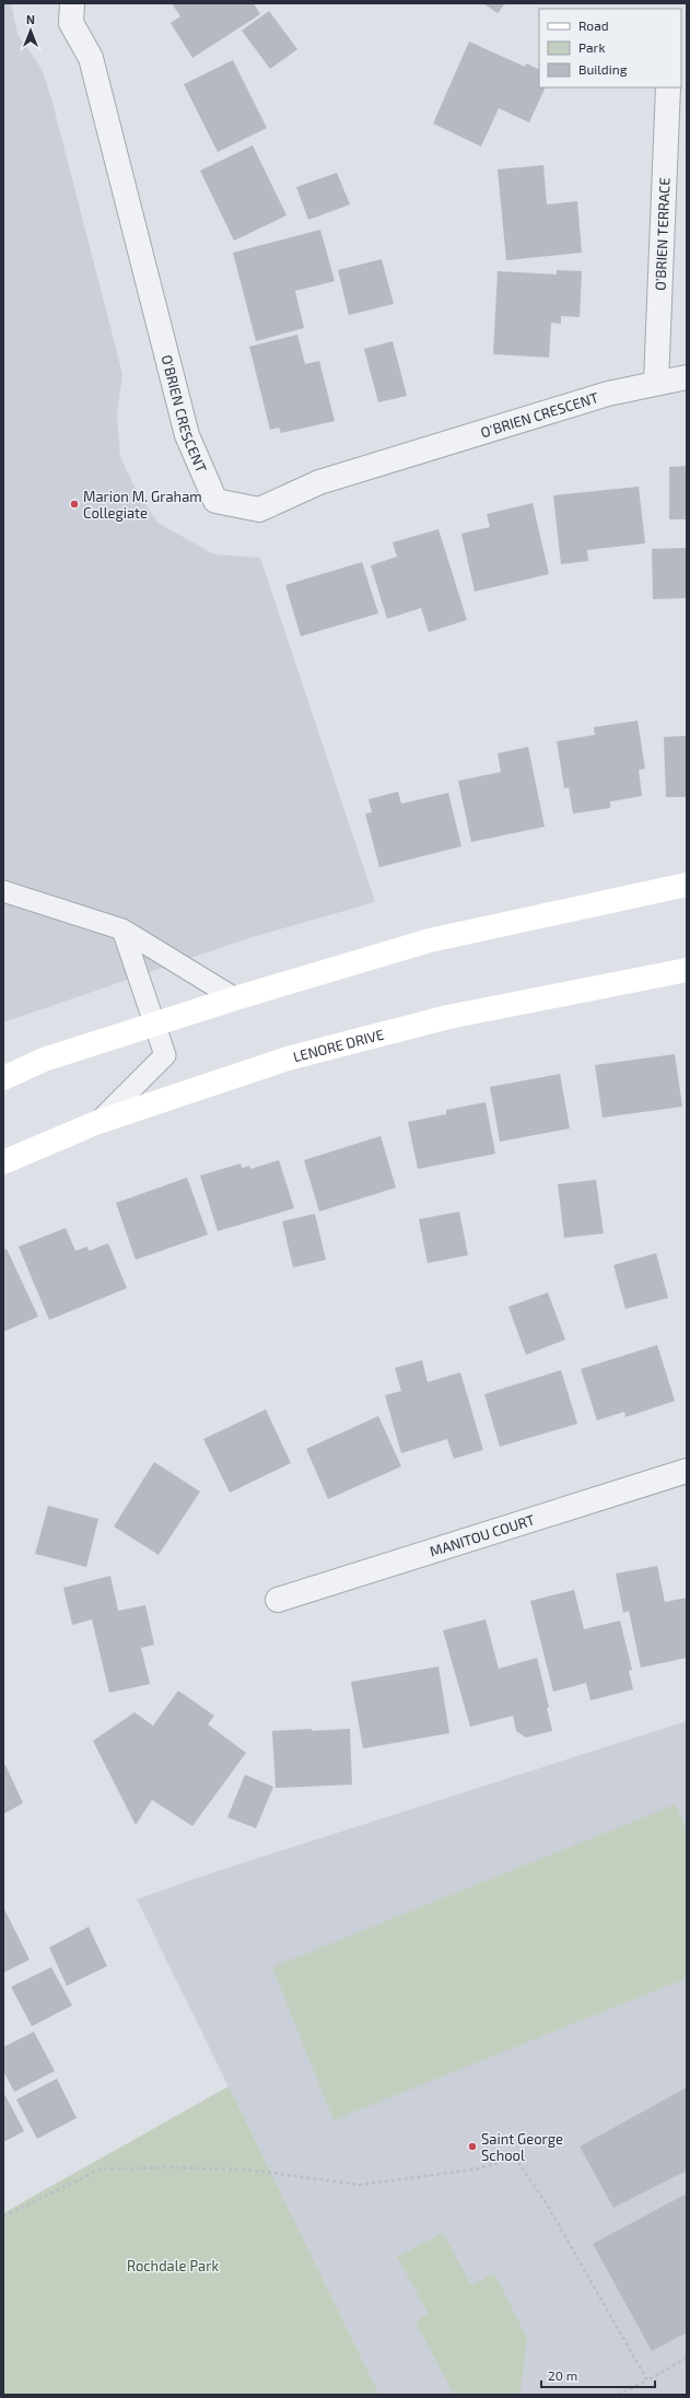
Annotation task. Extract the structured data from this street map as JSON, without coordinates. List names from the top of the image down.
{
  "streets": {
    "main road": ["LENORE DRIVE"],
    "street": ["O'BRIEN TERRACE", "O'BRIEN CRESCENT", "MANITOU COURT"]
  },
  "crossings": [
    ["O'BRIEN TERRACE", "O'BRIEN CRESCENT"]
  ],
  "parks": ["Rochdale Park"],
  "places": ["Marion M. Graham Collegiate", "Saint George School"],
  "legend": ["Road", "Park", "Building"],
  "scale_bar": "20 m",
  "north": "top"
}
